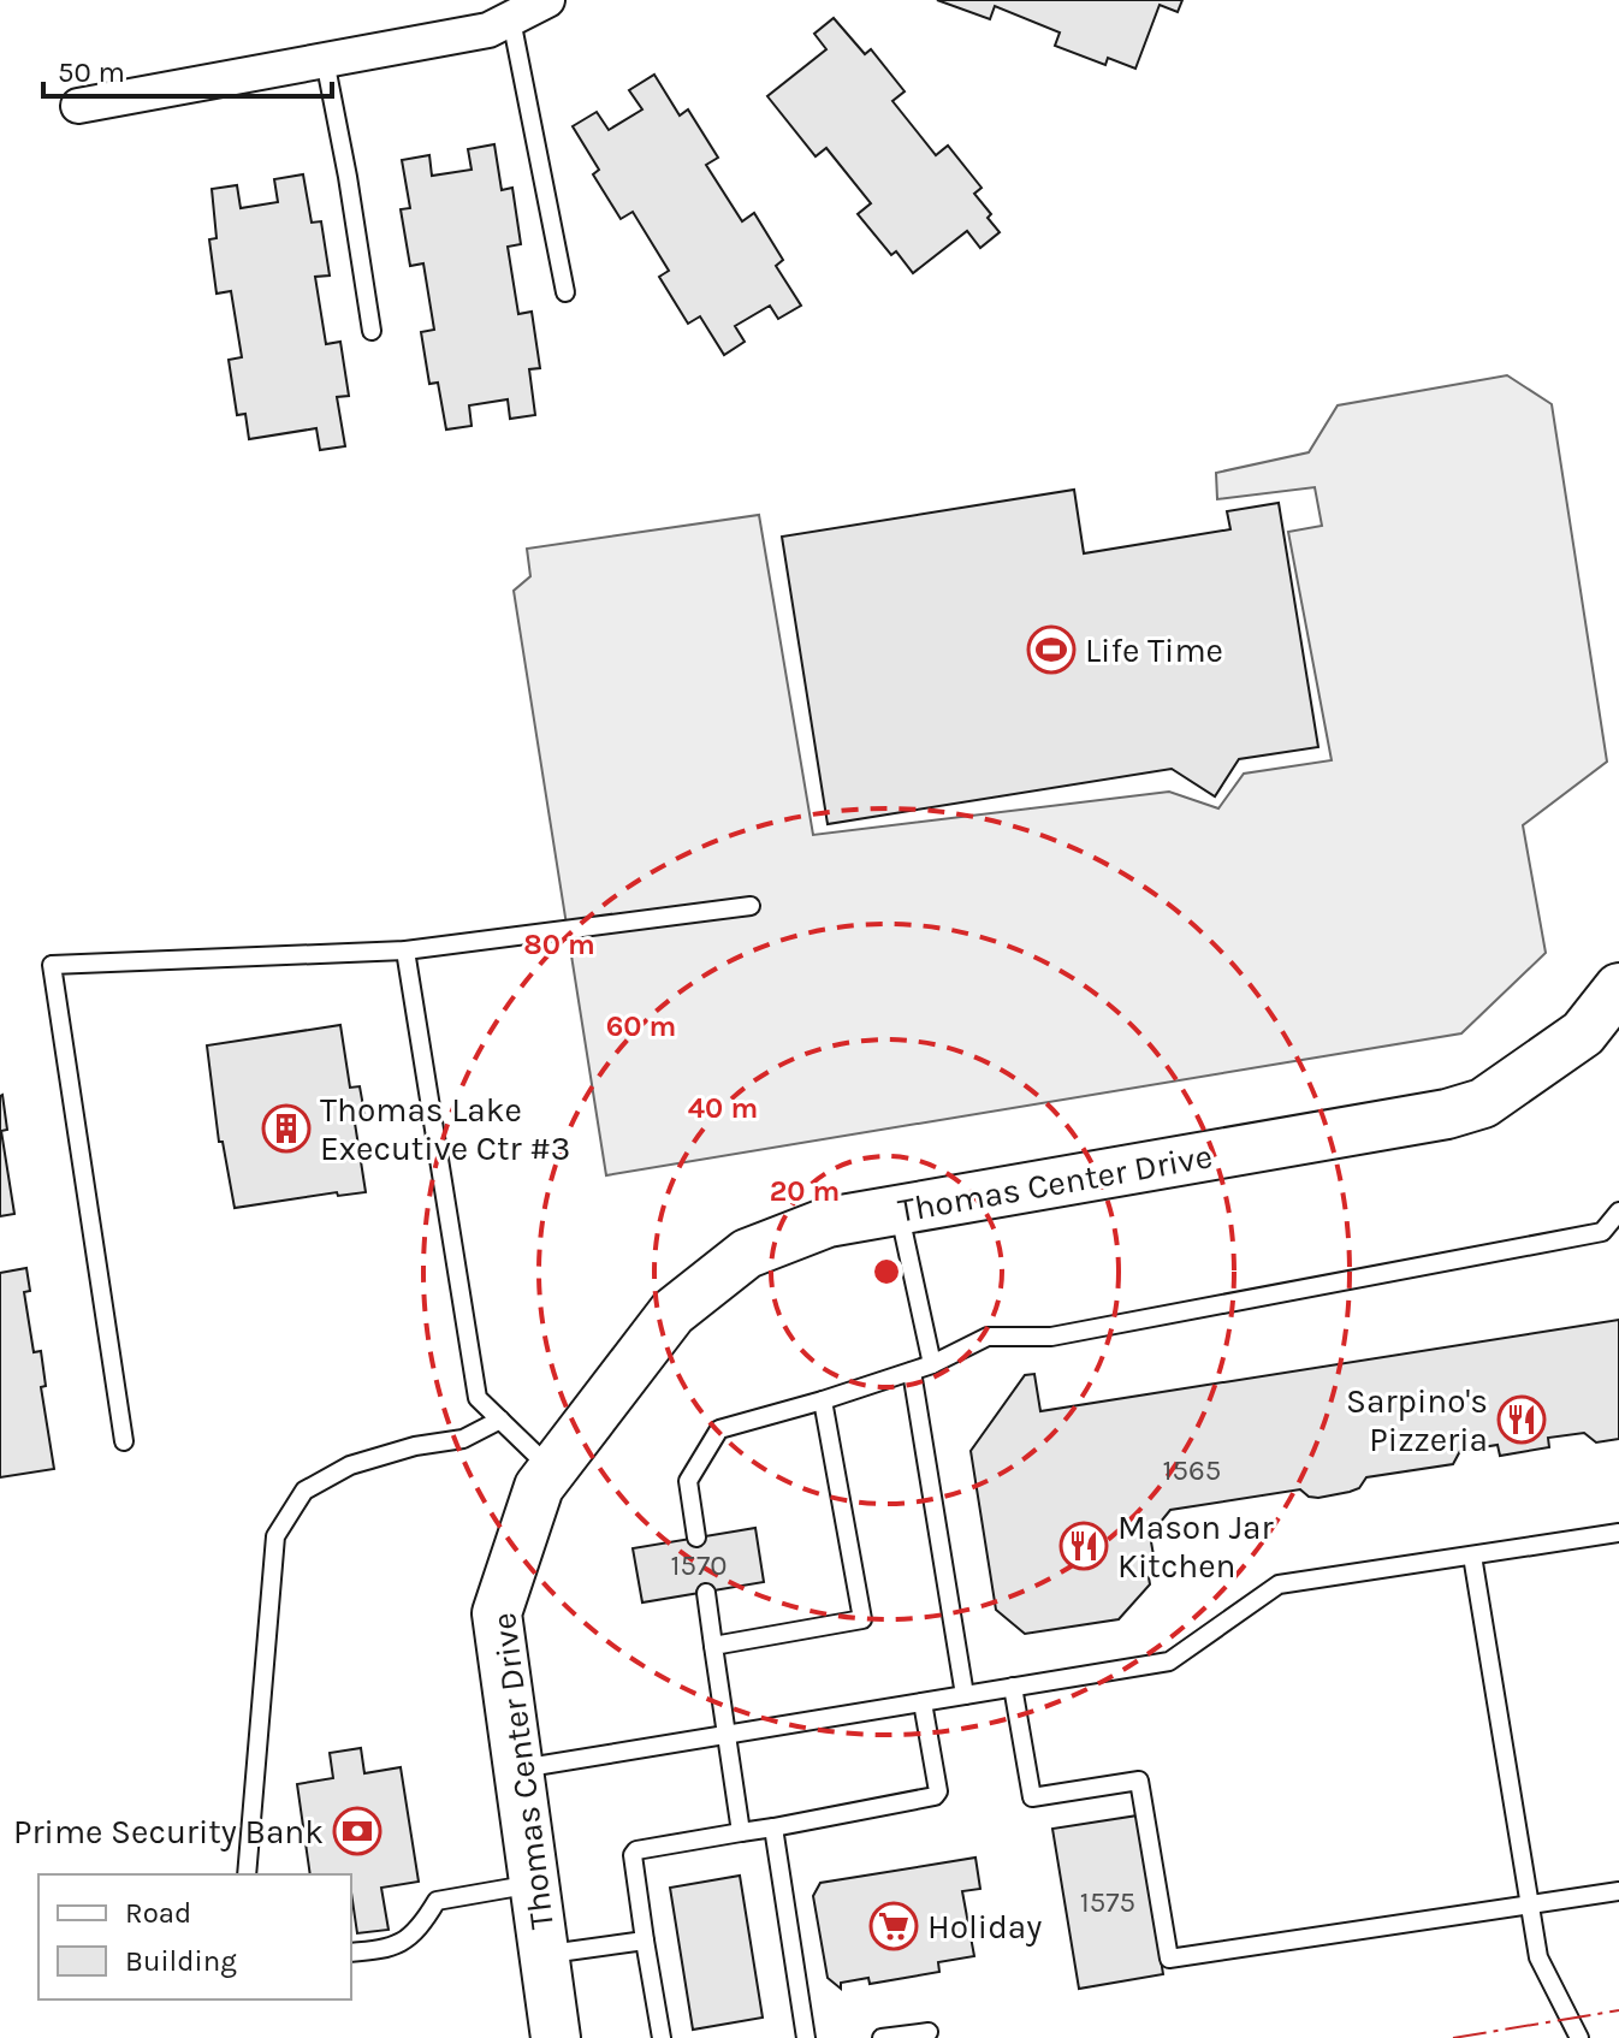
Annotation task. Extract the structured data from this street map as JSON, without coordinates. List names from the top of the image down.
{
  "streets": {
    "street": ["Thomas Center Drive"]
  },
  "places": {
    "sports": ["Life Time"],
    "building": ["Thomas Lake Executive Ctr #3"],
    "restaurant": ["Sarpino's Pizzeria", "Mason Jar Kitchen"],
    "bank": ["Prime Security Bank"],
    "supermarket": ["Holiday"]
  },
  "house_numbers": ["1565", "1570", "1575"],
  "legend": ["Road", "Building"],
  "scale_bar": "50 m",
  "rings": [
    "80 m",
    "60 m",
    "40 m",
    "20 m"
  ]
}
